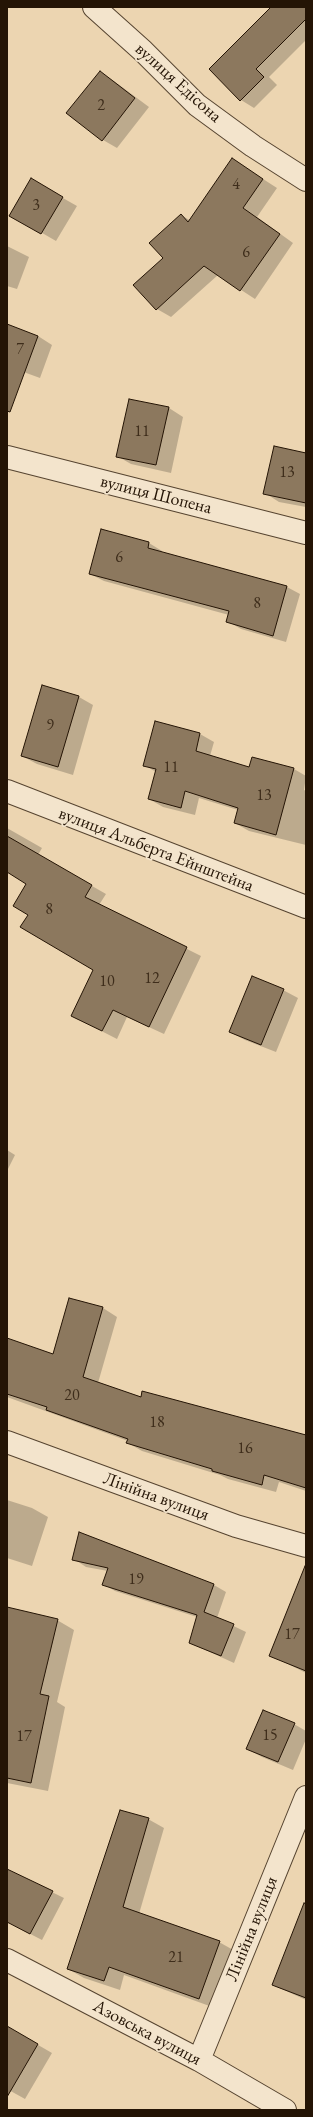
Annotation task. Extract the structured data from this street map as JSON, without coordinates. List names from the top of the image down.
{
  "streets": {
    "street": [
      "вулиця Едісона",
      "вулиця Шопена",
      "вулиця Альберта Ейнштейна",
      "Лінійна вулиця",
      "Азовська вулиця"
    ]
  },
  "crossings": [
    ["Лінійна вулиця", "Азовська вулиця"]
  ],
  "house_numbers": [
    "2",
    "4",
    "3",
    "6",
    "7",
    "11",
    "13",
    "6",
    "8",
    "9",
    "11",
    "13",
    "8",
    "12",
    "10",
    "20",
    "18",
    "16",
    "19",
    "17",
    "15",
    "17",
    "21"
  ]
}
